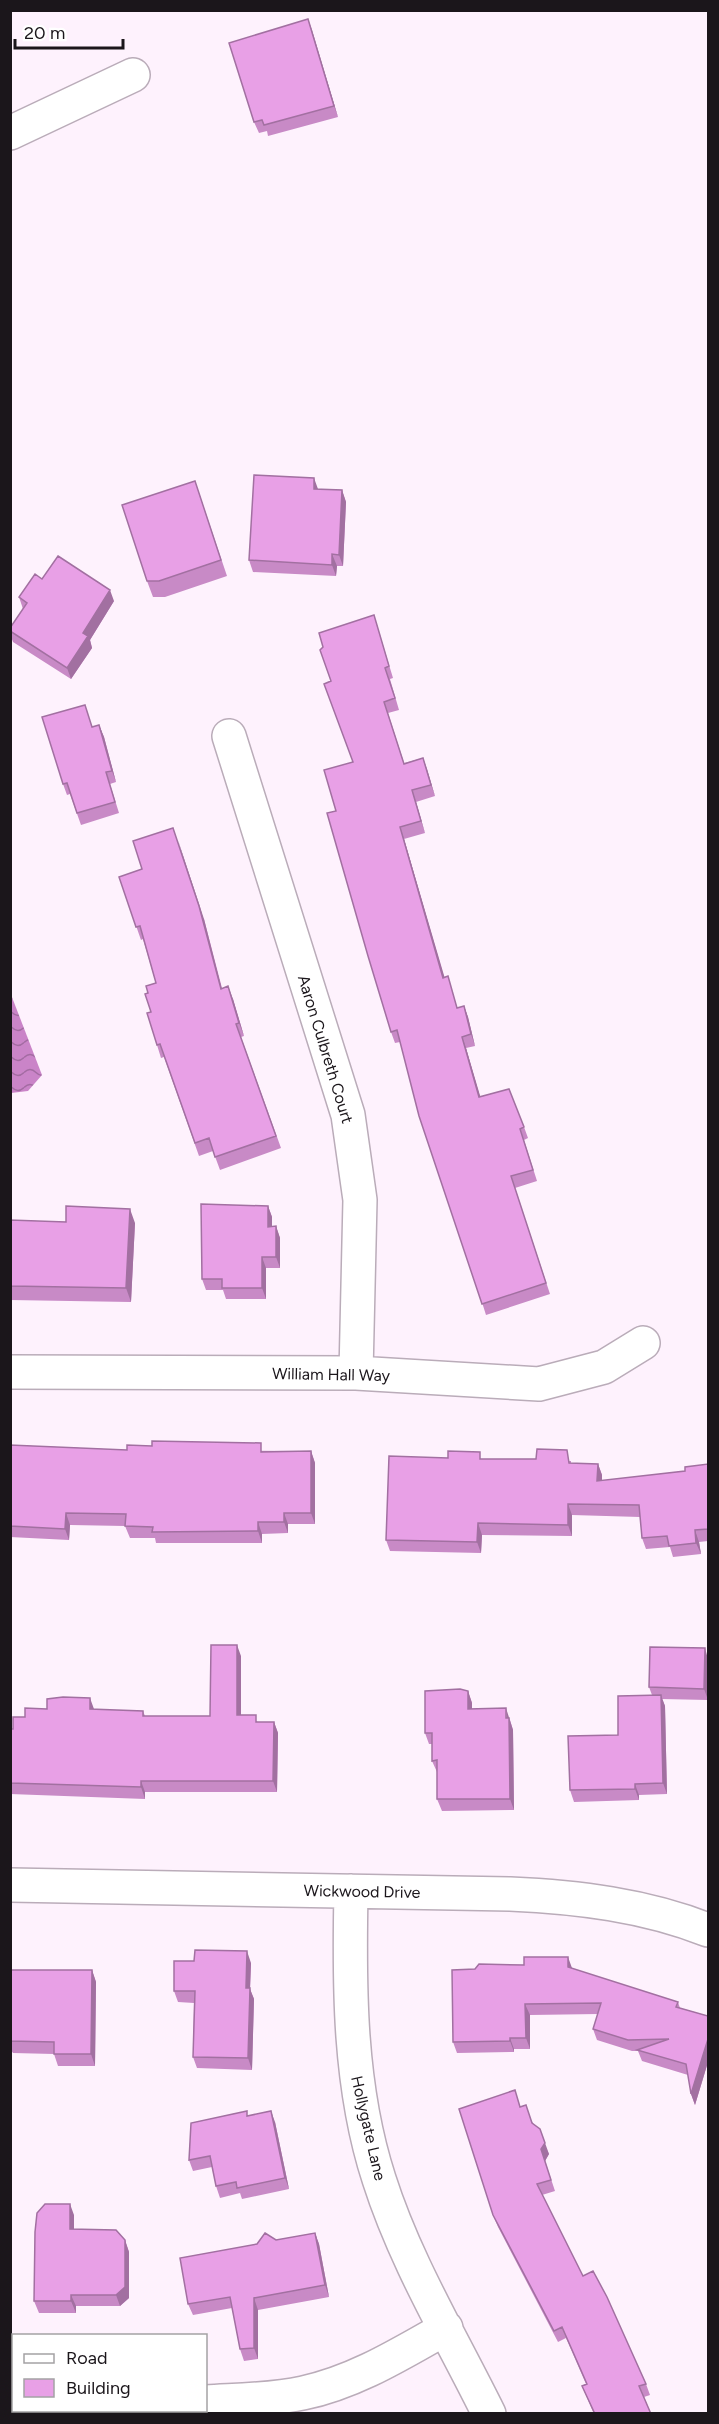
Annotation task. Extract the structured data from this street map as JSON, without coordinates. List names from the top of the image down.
{
  "streets": {
    "street": [
      "Aaron Culbreth Court",
      "William Hall Way",
      "Wickwood Drive",
      "Hollygate Lane"
    ]
  },
  "crossings": [
    ["Aaron Culbreth Court", "William Hall Way"],
    ["Wickwood Drive", "Hollygate Lane"]
  ],
  "legend": ["Road", "Building"],
  "scale_bar": "20 m"
}
